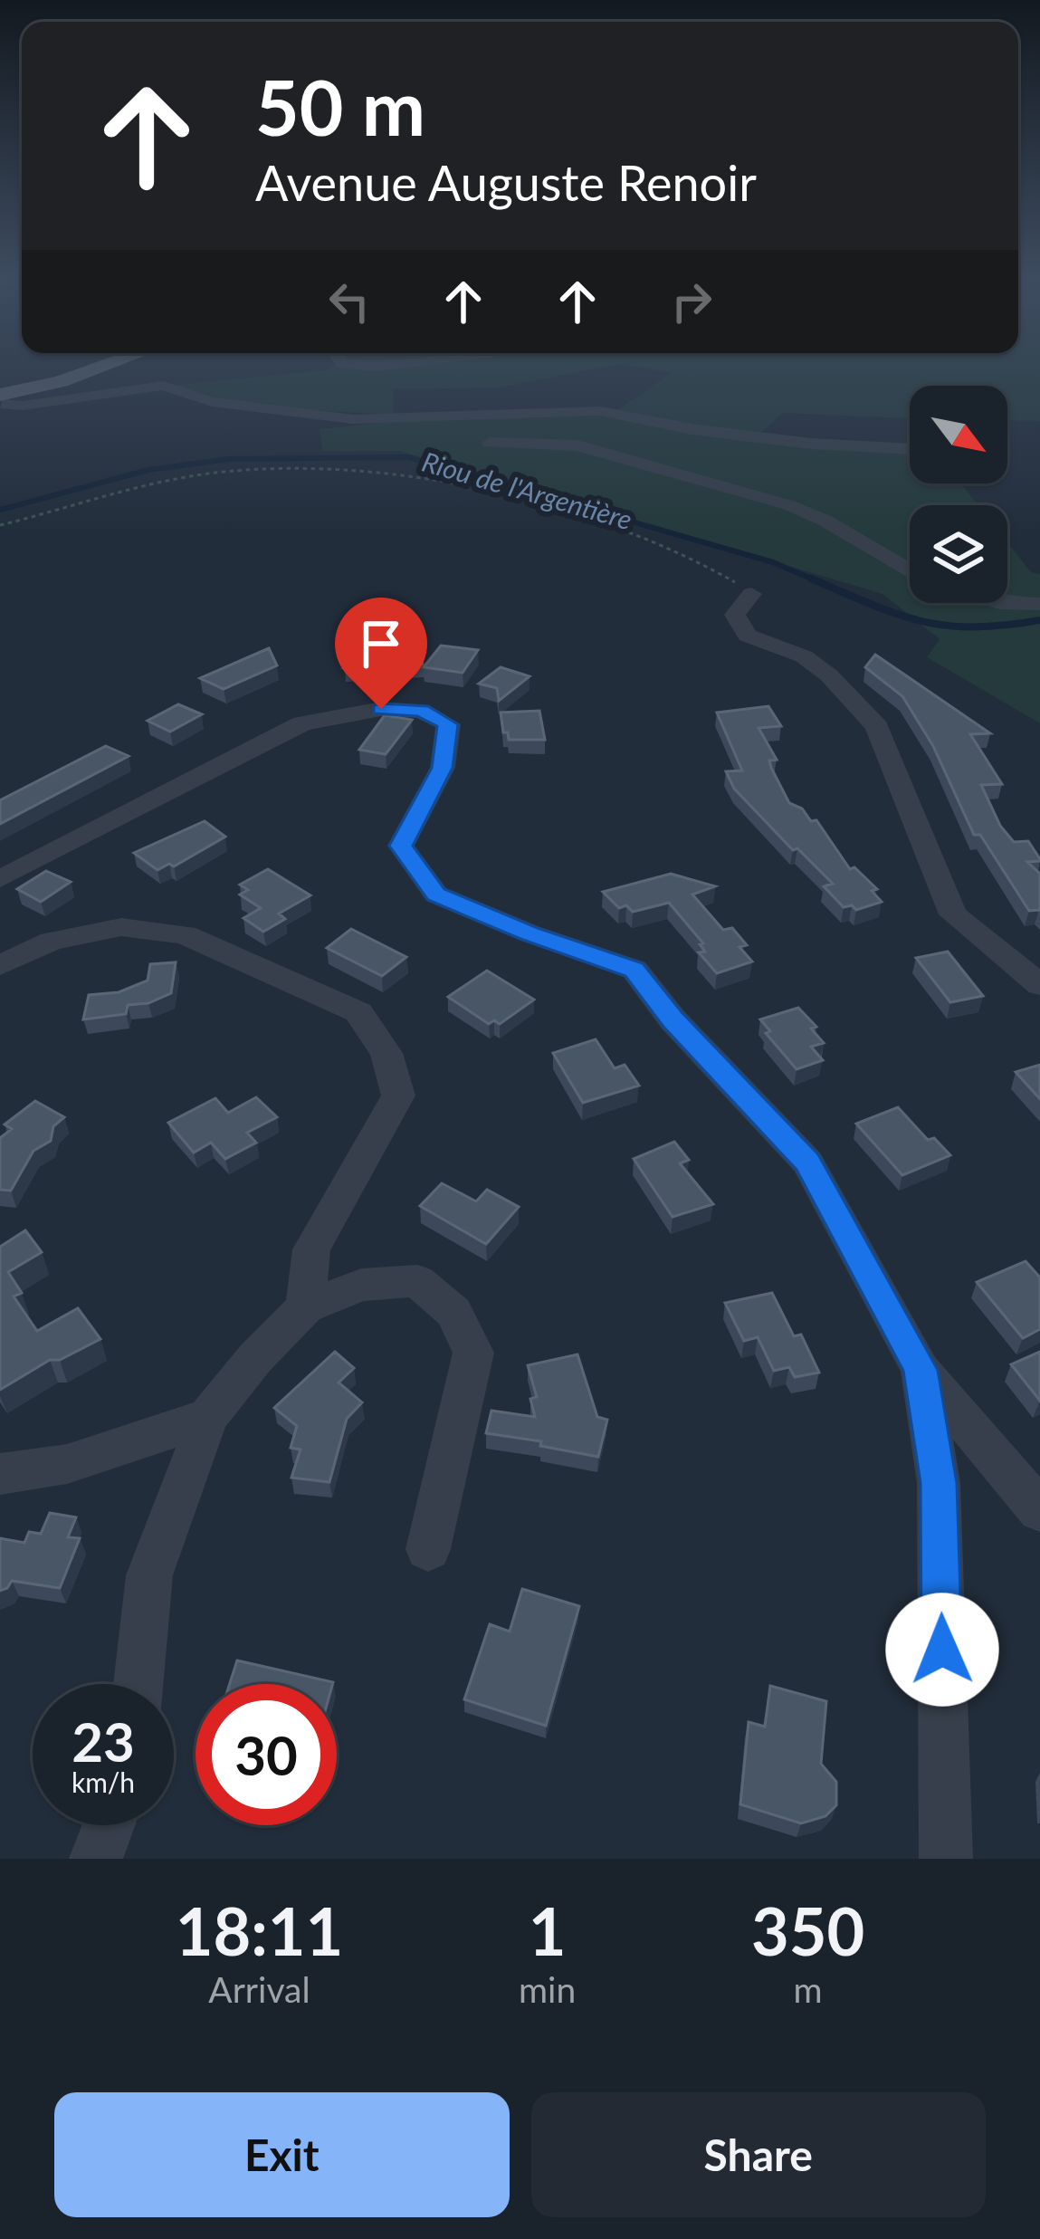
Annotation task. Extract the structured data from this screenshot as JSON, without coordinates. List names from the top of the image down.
{
  "water": ["Riou de l'Argentière"],
  "north": "bottom right",
  "page": {
    "turn": ["50 m", "Avenue Auguste Renoir"],
    "speed": "23 km/h",
    "limit": "30",
    "eta": [
      "18:11",
      "Arrival",
      "1",
      "min",
      "350",
      "m"
    ],
    "buttons": ["Exit", "Share"]
  }
}
